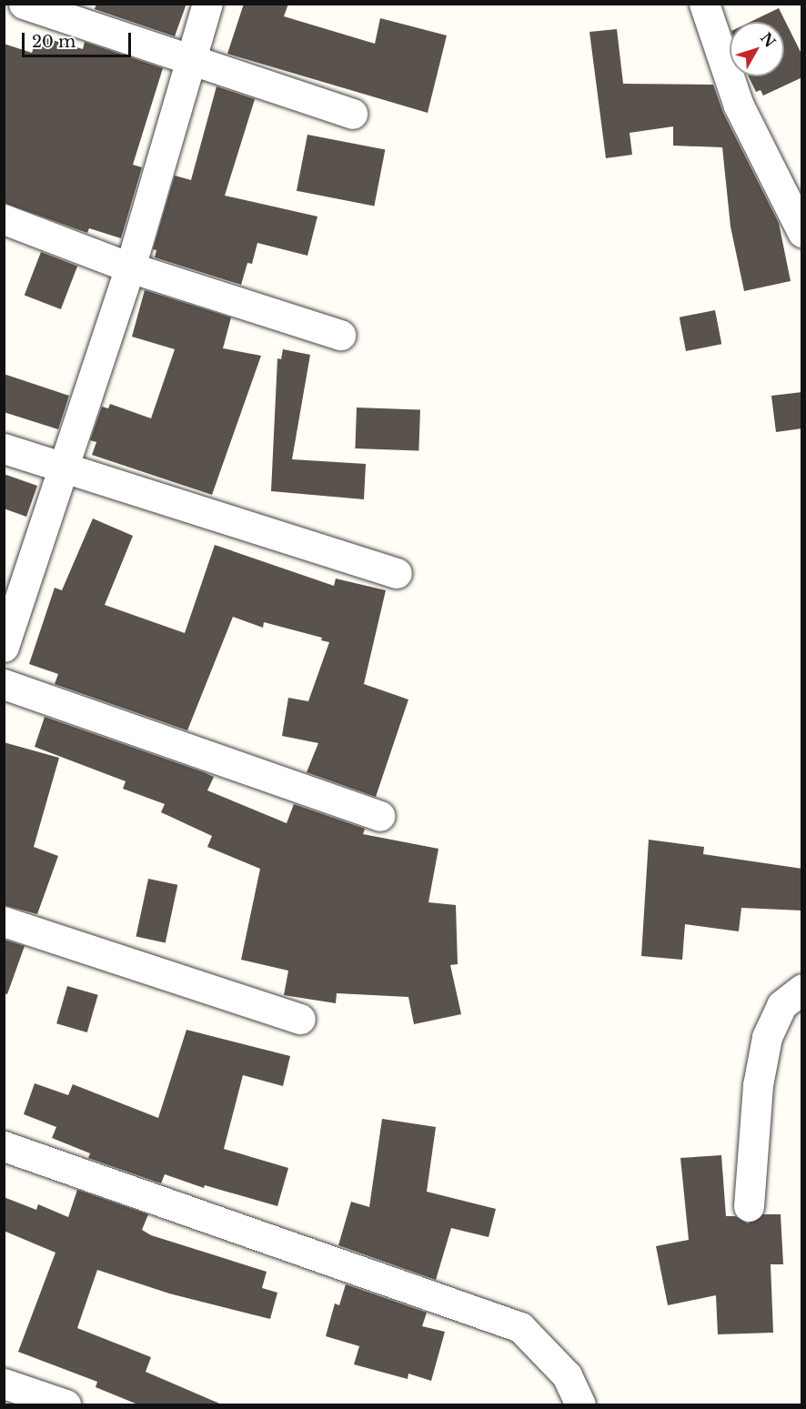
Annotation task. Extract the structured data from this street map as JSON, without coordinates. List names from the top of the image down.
{
  "scale_bar": "20 m",
  "north": "top right"
}
